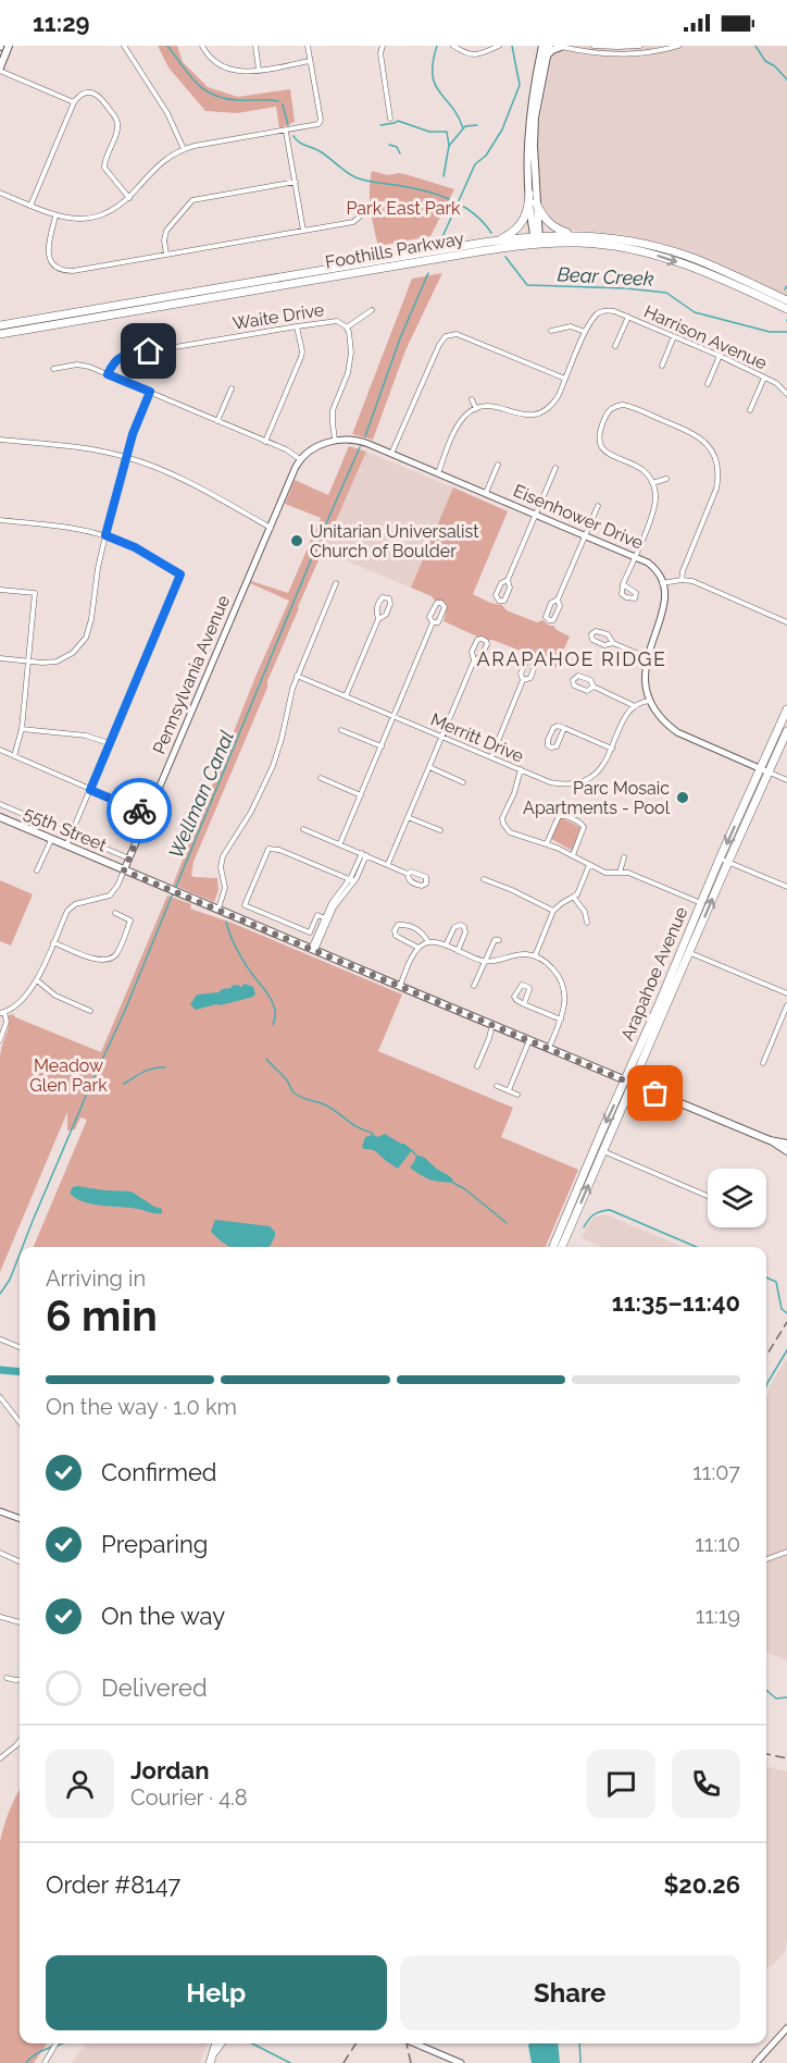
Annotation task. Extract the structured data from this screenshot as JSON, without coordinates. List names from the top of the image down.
{
  "streets": {
    "main road": ["Foothills Parkway", "55th Street", "Arapahoe Avenue"],
    "street": [
      "Waite Drive",
      "Harrison Avenue",
      "Eisenhower Drive",
      "Pennsylvania Avenue",
      "Merritt Drive"
    ]
  },
  "crossings": [
    ["Waite Drive", "Eisenhower Drive"],
    ["Pennsylvania Avenue", "55th Street"],
    ["55th Street", "Arapahoe Avenue"]
  ],
  "districts": ["ARAPAHOE RIDGE"],
  "water": ["Bear Creek", "Wellman Canal"],
  "parks": ["Park East Park", "Meadow Glen Park"],
  "places": ["Unitarian Universalist Church of Boulder", "Parc Mosaic Apartments - Pool"],
  "page": {
    "status": "11:29",
    "heading": ["6 min", "Arriving in", "11:35–11:40"],
    "panel": [
      "Jordan",
      "Courier · 4.8",
      "Order #8147",
      "$20.26"
    ],
    "bar": "On the way · 1.0 km",
    "list": [
      ["Confirmed", "11:07"],
      ["Preparing", "11:10"],
      ["On the way", "11:19"],
      "Delivered"
    ],
    "buttons": ["Help", "Share"]
  }
}
